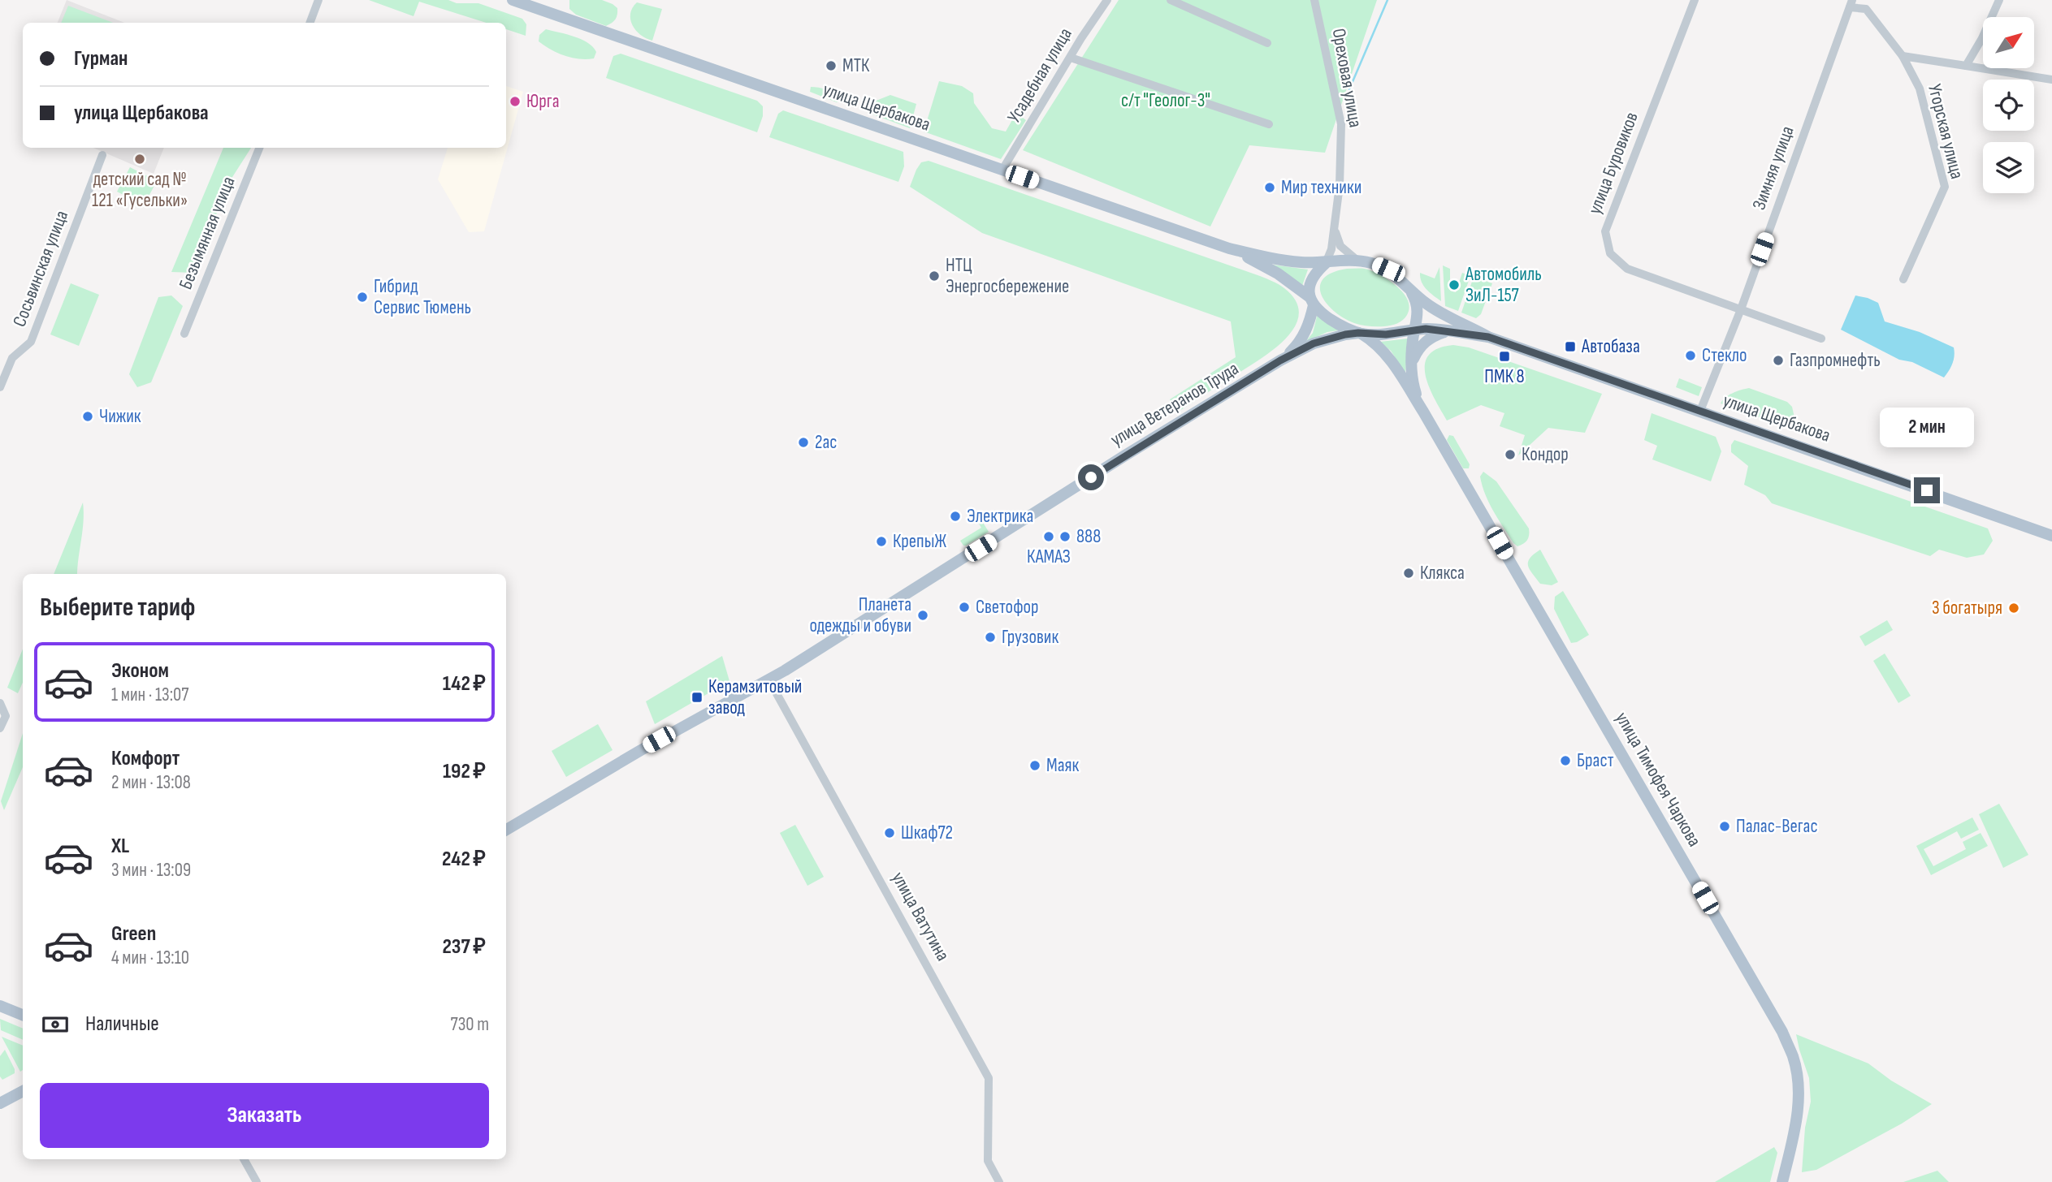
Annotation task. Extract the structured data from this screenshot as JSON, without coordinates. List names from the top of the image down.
{
  "streets": {
    "main road": ["улица Щербакова", "улица Ветеранов Труда", "улица Тимофея Чаркова"],
    "street": [
      "Усадебная улица",
      "Ореховая улица",
      "Угорская улица",
      "улица Буровиков",
      "Зимняя улица",
      "Безымянная улица",
      "Сосьвинская улица",
      "улица Ватутина"
    ]
  },
  "crossings": [
    ["Усадебная улица", "улица Щербакова"],
    ["улица Щербакова", "Зимняя улица"],
    ["улица Буровиков", "Зимняя улица"],
    ["улица Ветеранов Труда", "улица Ватутина"]
  ],
  "parks": ["с/т \"Геолог-3\""],
  "places": {
    "other": [
      "МТК",
      "Юрга",
      "детский сад № 121 «Гусельки»",
      "Мир техники",
      "НТЦ Энергосбережение",
      "Автомобиль ЗиЛ-157",
      "Гибрид Сервис Тюмень",
      "Стекло",
      "Газпромнефть",
      "Чижик",
      "2ас",
      "Кондор",
      "Электрика",
      "КАМАЗ",
      "888",
      "КрепыЖ",
      "Клякса",
      "Светофор",
      "3 богатыря",
      "Планета одежды и обуви",
      "Грузовик",
      "Браст",
      "Маяк",
      "Палас-Вегас",
      "Шкаф72"
    ],
    "transit": ["Автобаза", "ПМК 8", "Керамзитовый завод"]
  },
  "north": "top right",
  "page": {
    "banner": ["Гурман", "улица Щербакова"],
    "bubble": "2 мин",
    "heading": "Выберите тариф",
    "list": [
      {
        "name": "Эконом",
        "note": "1 мин · 13:07",
        "value": "142 ₽"
      },
      {
        "name": "Комфорт",
        "note": "2 мин · 13:08",
        "value": "192 ₽"
      },
      {
        "name": "XL",
        "note": "3 мин · 13:09",
        "value": "242 ₽"
      },
      {
        "name": "Green",
        "note": "4 мин · 13:10",
        "value": "237 ₽"
      }
    ],
    "pay": ["Наличные", "730 m"],
    "buttons": "Заказать"
  }
}
